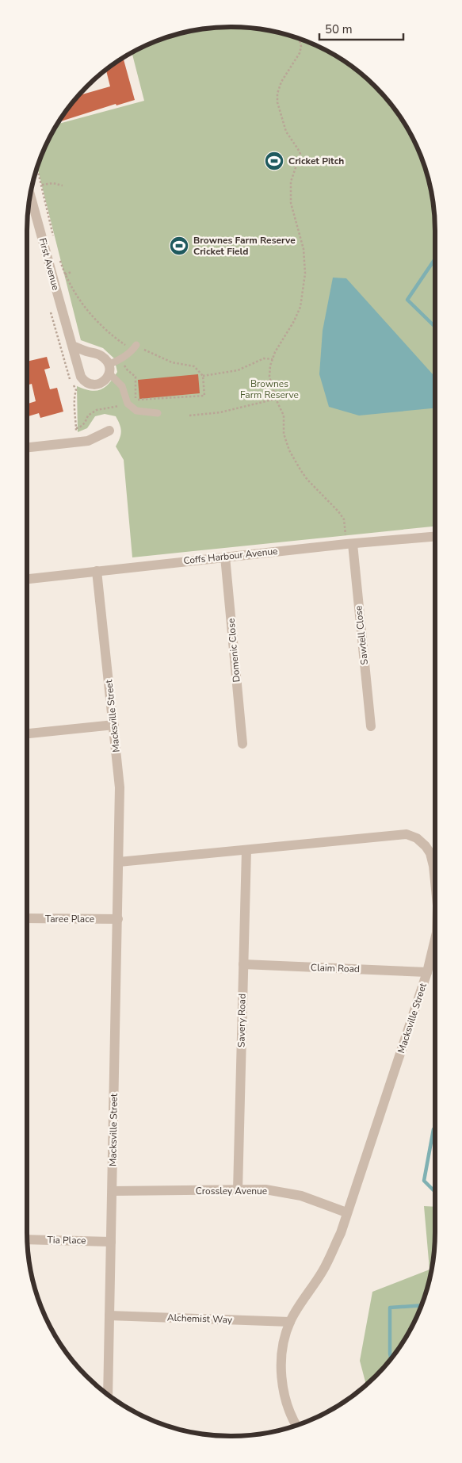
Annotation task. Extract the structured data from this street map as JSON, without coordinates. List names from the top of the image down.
{
  "streets": {
    "street": [
      "First Avenue",
      "Coffs Harbour Avenue",
      "Sawtell Close",
      "Domenic Close",
      "Macksville Street",
      "Taree Place",
      "Claim Road",
      "Savery Road",
      "Crossley Avenue",
      "Tia Place",
      "Alchemist Way"
    ]
  },
  "crossings": [
    ["Coffs Harbour Avenue", "Sawtell Close"],
    ["Coffs Harbour Avenue", "Domenic Close"],
    ["Coffs Harbour Avenue", "Macksville Street"],
    ["Macksville Street", "Taree Place"],
    ["Macksville Street", "Claim Road"],
    ["Macksville Street", "Savery Road"],
    ["Macksville Street", "Crossley Avenue"],
    ["Macksville Street", "Tia Place"],
    ["Macksville Street", "Alchemist Way"],
    ["Claim Road", "Savery Road"],
    ["Savery Road", "Crossley Avenue"]
  ],
  "parks": ["Brownes Farm Reserve"],
  "places": {
    "sports": ["Cricket Pitch", "Brownes Farm Reserve Cricket Field"]
  },
  "scale_bar": "50 m"
}
